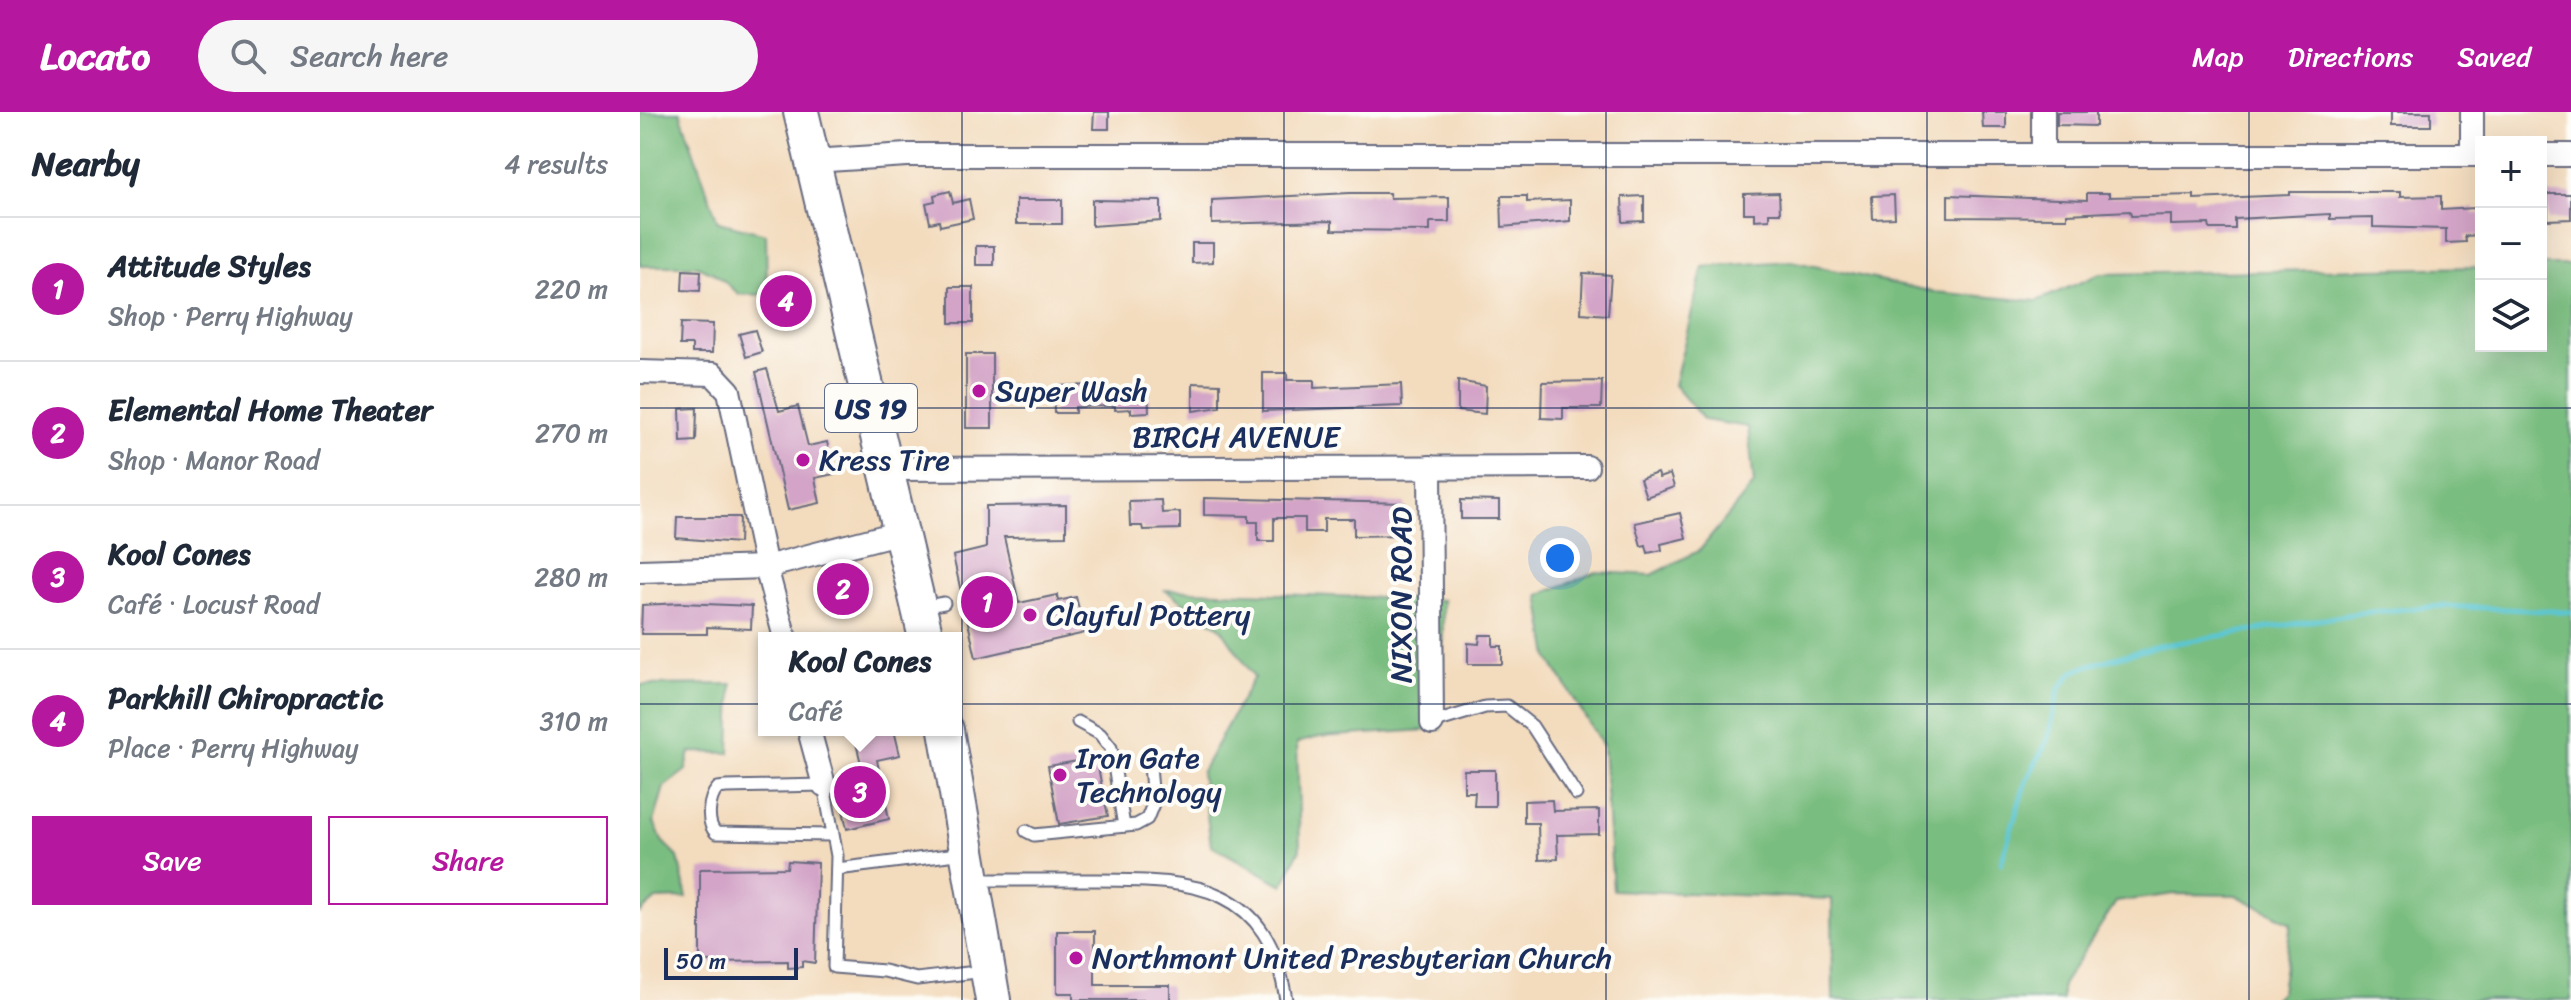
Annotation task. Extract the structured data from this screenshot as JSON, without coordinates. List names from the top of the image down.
{
  "streets": {
    "main road": ["US 19"],
    "street": ["BIRCH AVENUE", "NIXON ROAD"]
  },
  "crossings": [
    ["US 19", "BIRCH AVENUE"],
    ["BIRCH AVENUE", "NIXON ROAD"]
  ],
  "places": [
    "Super Wash",
    "Kress Tire",
    "Clayful Pottery",
    "Iron Gate Technology",
    "Northmont United Presbyterian Church"
  ],
  "scale_bar": "50 m",
  "page": {
    "header": "Locato",
    "search": "Search here",
    "nav": ["Map", "Directions", "Saved"],
    "heading": ["Nearby", "4 results"],
    "map_buttons": ["+", "−"],
    "list": [
      {
        "mark": "1",
        "name": "Attitude Styles",
        "note": "Shop · Perry Highway",
        "value": "220 m"
      },
      {
        "mark": "2",
        "name": "Elemental Home Theater",
        "note": "Shop · Manor Road",
        "value": "270 m"
      },
      {
        "mark": "3",
        "name": "Kool Cones",
        "note": "Café · Locust Road",
        "value": "280 m"
      },
      {
        "mark": "4",
        "name": "Parkhill Chiropractic",
        "note": "Place · Perry Highway",
        "value": "310 m"
      }
    ],
    "pins": [
      "4",
      "2",
      "1",
      "3"
    ],
    "popup": ["Kool Cones", "Café"],
    "buttons": ["Save", "Share"],
    "scale": "50 m"
  }
}
